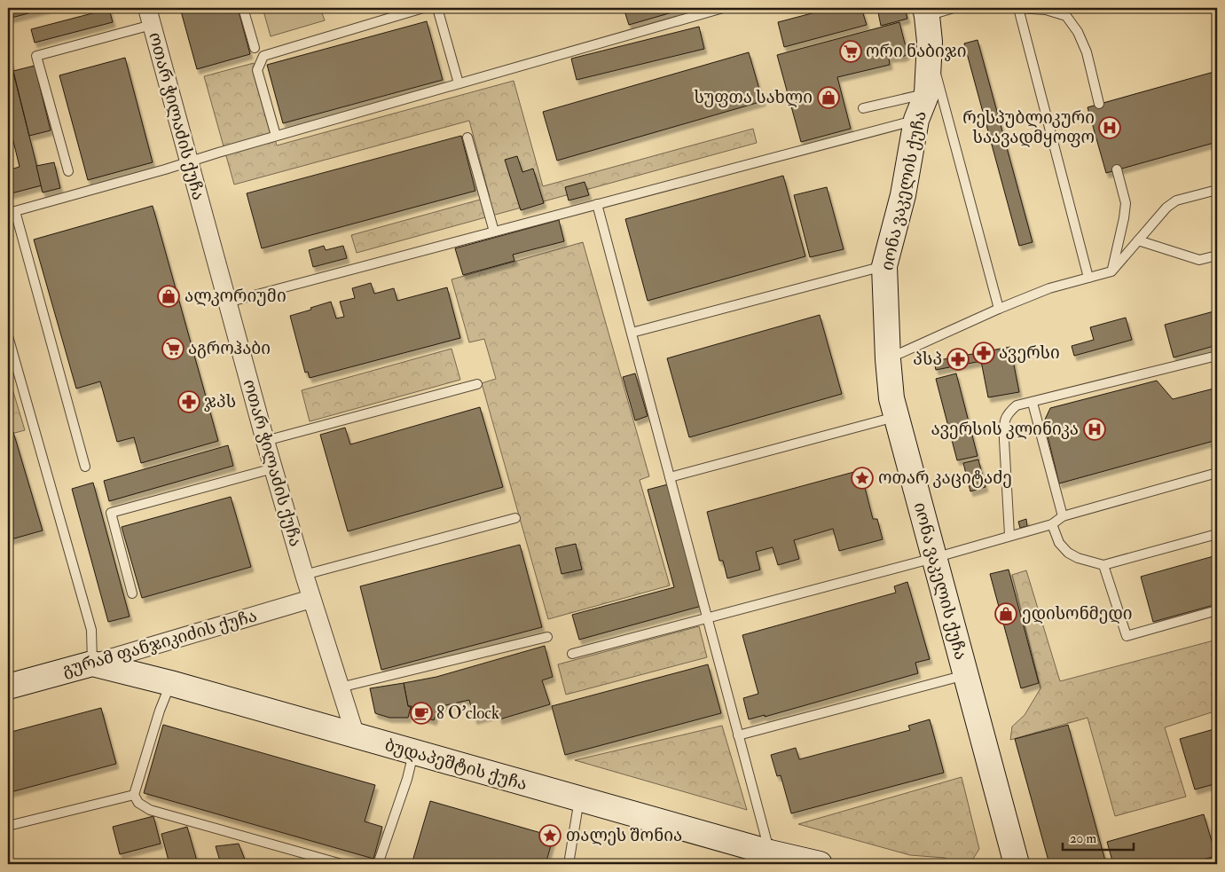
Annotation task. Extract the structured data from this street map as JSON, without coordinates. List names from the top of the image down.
{
  "streets": {
    "main road": ["იონა ვაკელის ქუჩა", "გურამ ფანჯიკიძის ქუჩა", "ბუდაპეშტის ქუჩა"],
    "street": ["ოთარ ჭილაძის ქუჩა"]
  },
  "crossings": [
    ["ოთარ ჭილაძის ქუჩა", "გურამ ფანჯიკიძის ქუჩა"],
    ["ოთარ ჭილაძის ქუჩა", "ბუდაპეშტის ქუჩა"],
    ["გურამ ფანჯიკიძის ქუჩა", "ბუდაპეშტის ქუჩა"]
  ],
  "places": {
    "supermarket": ["ორი ნაბიჯი", "აგროჰაბი"],
    "shop": ["სუფთა სახლი", "ალკორიუმი", "ედისონმედი"],
    "hospital": ["რესპუბლიკური საავადმყოფო", "ავერსის კლინიკა"],
    "pharmacy": ["ავერსი", "პსპ", "ჯპს"],
    "place": ["ოთარ კაციტაძე", "თალეს შონია"],
    "cafe": ["8 O'clock"]
  },
  "scale_bar": "20 m"
}
